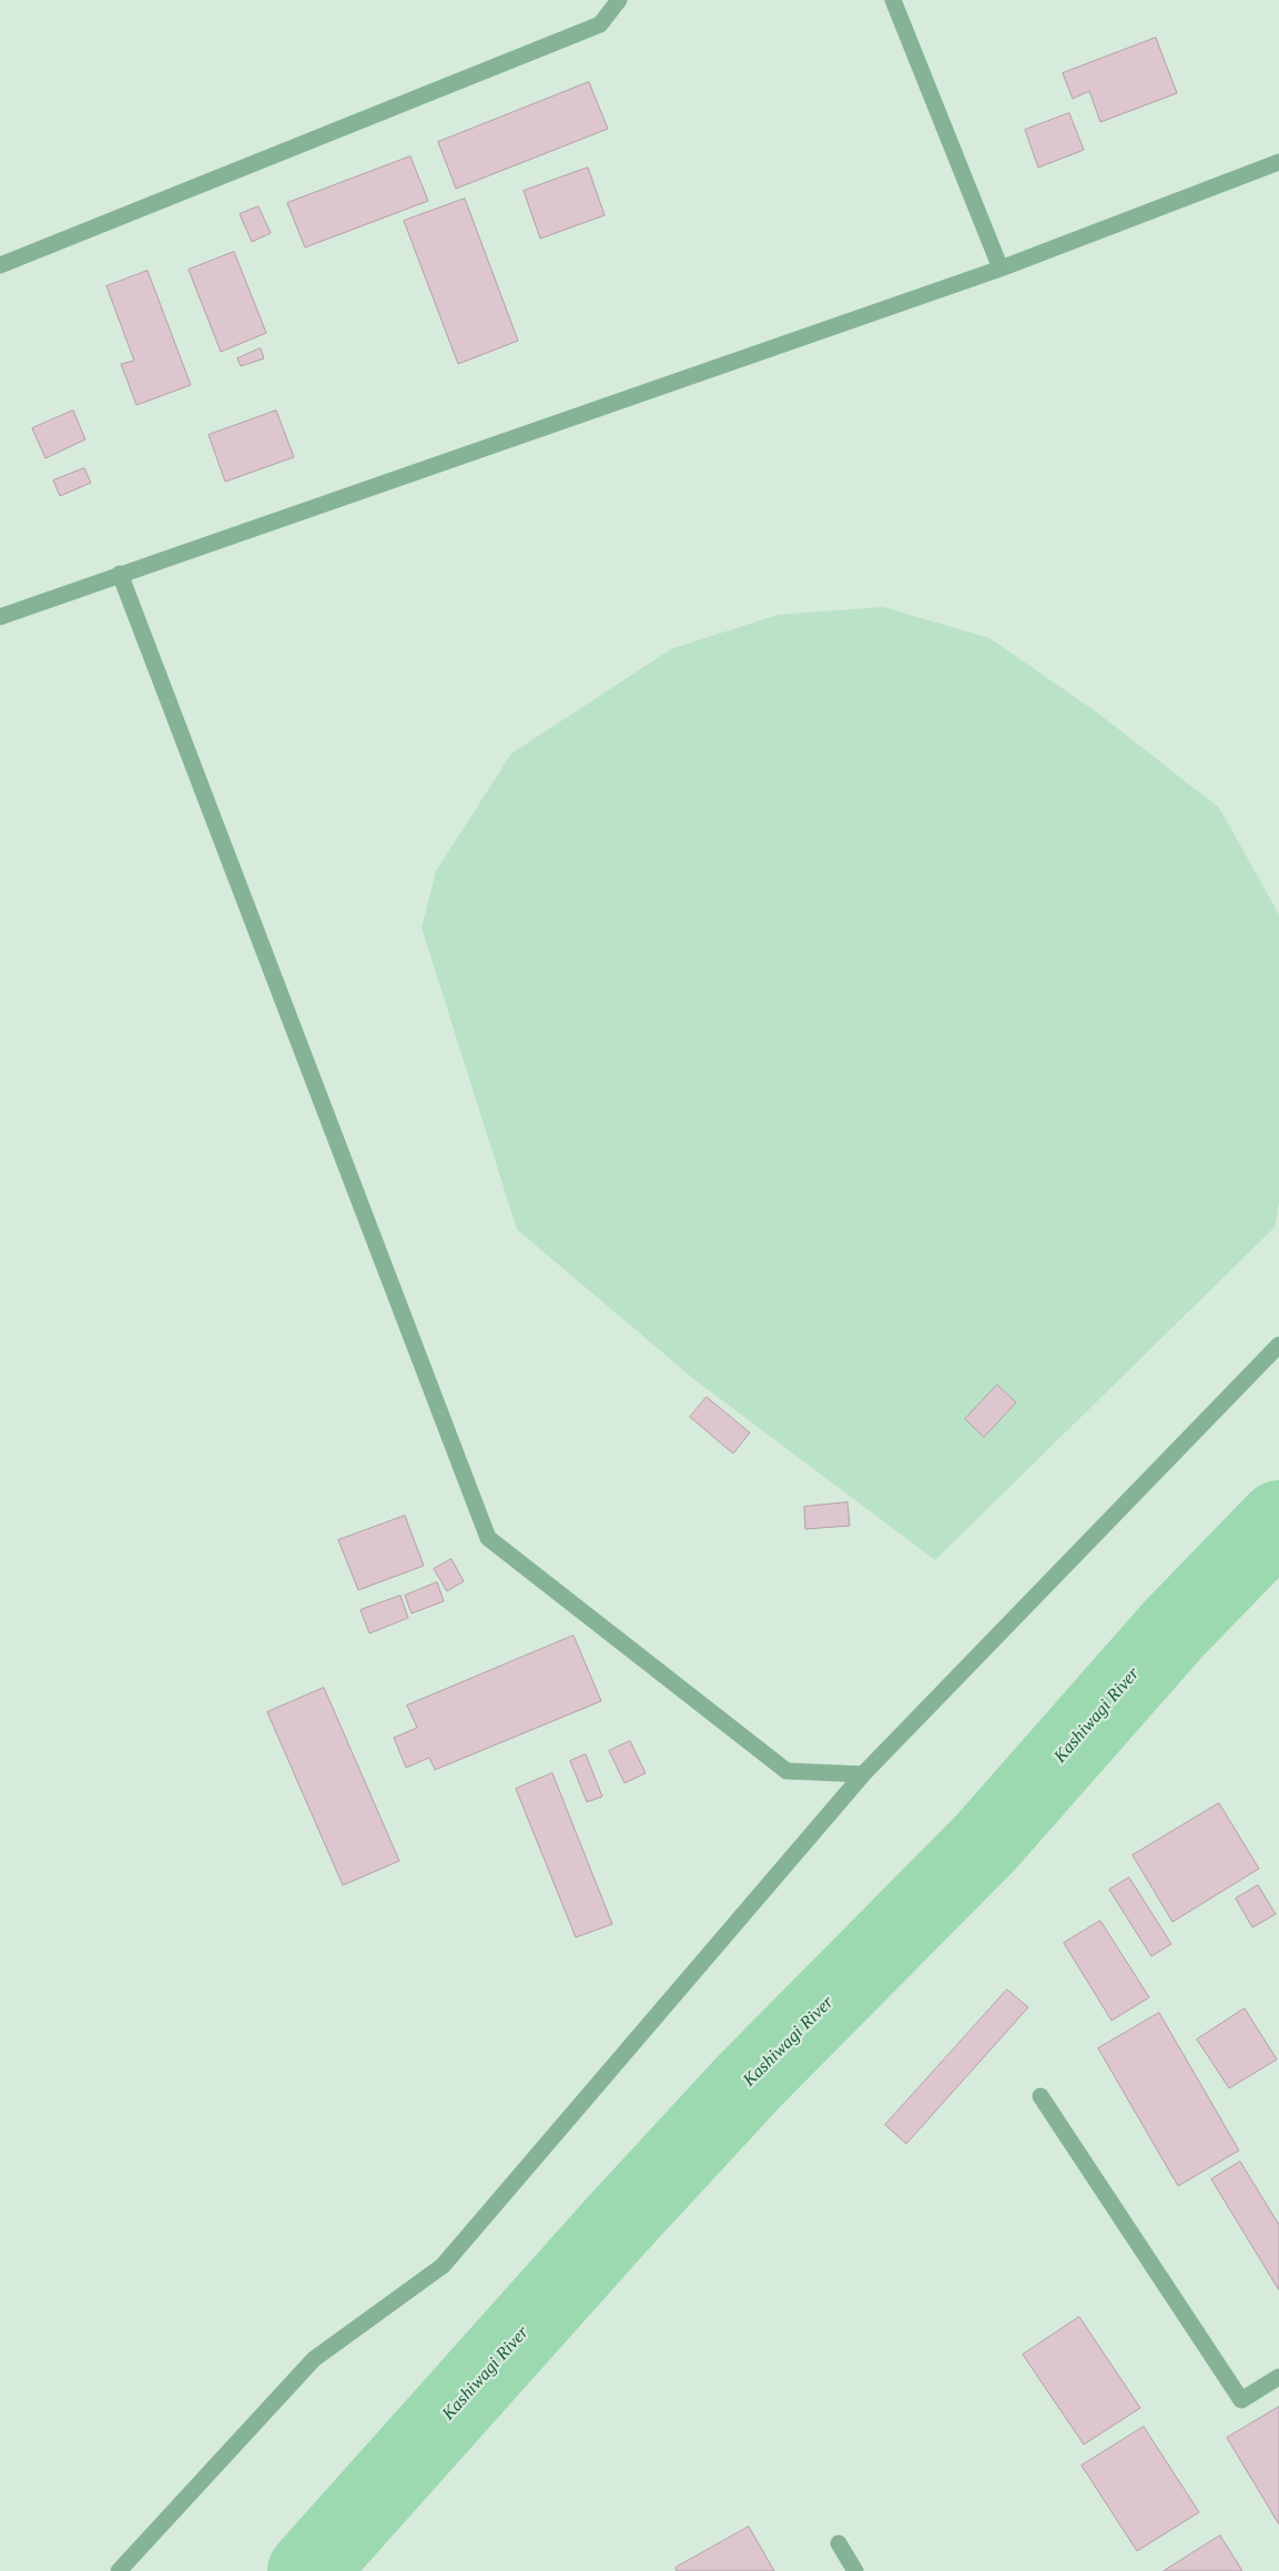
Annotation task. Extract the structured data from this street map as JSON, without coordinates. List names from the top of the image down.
{
  "water": ["Kashiwagi River"]
}
